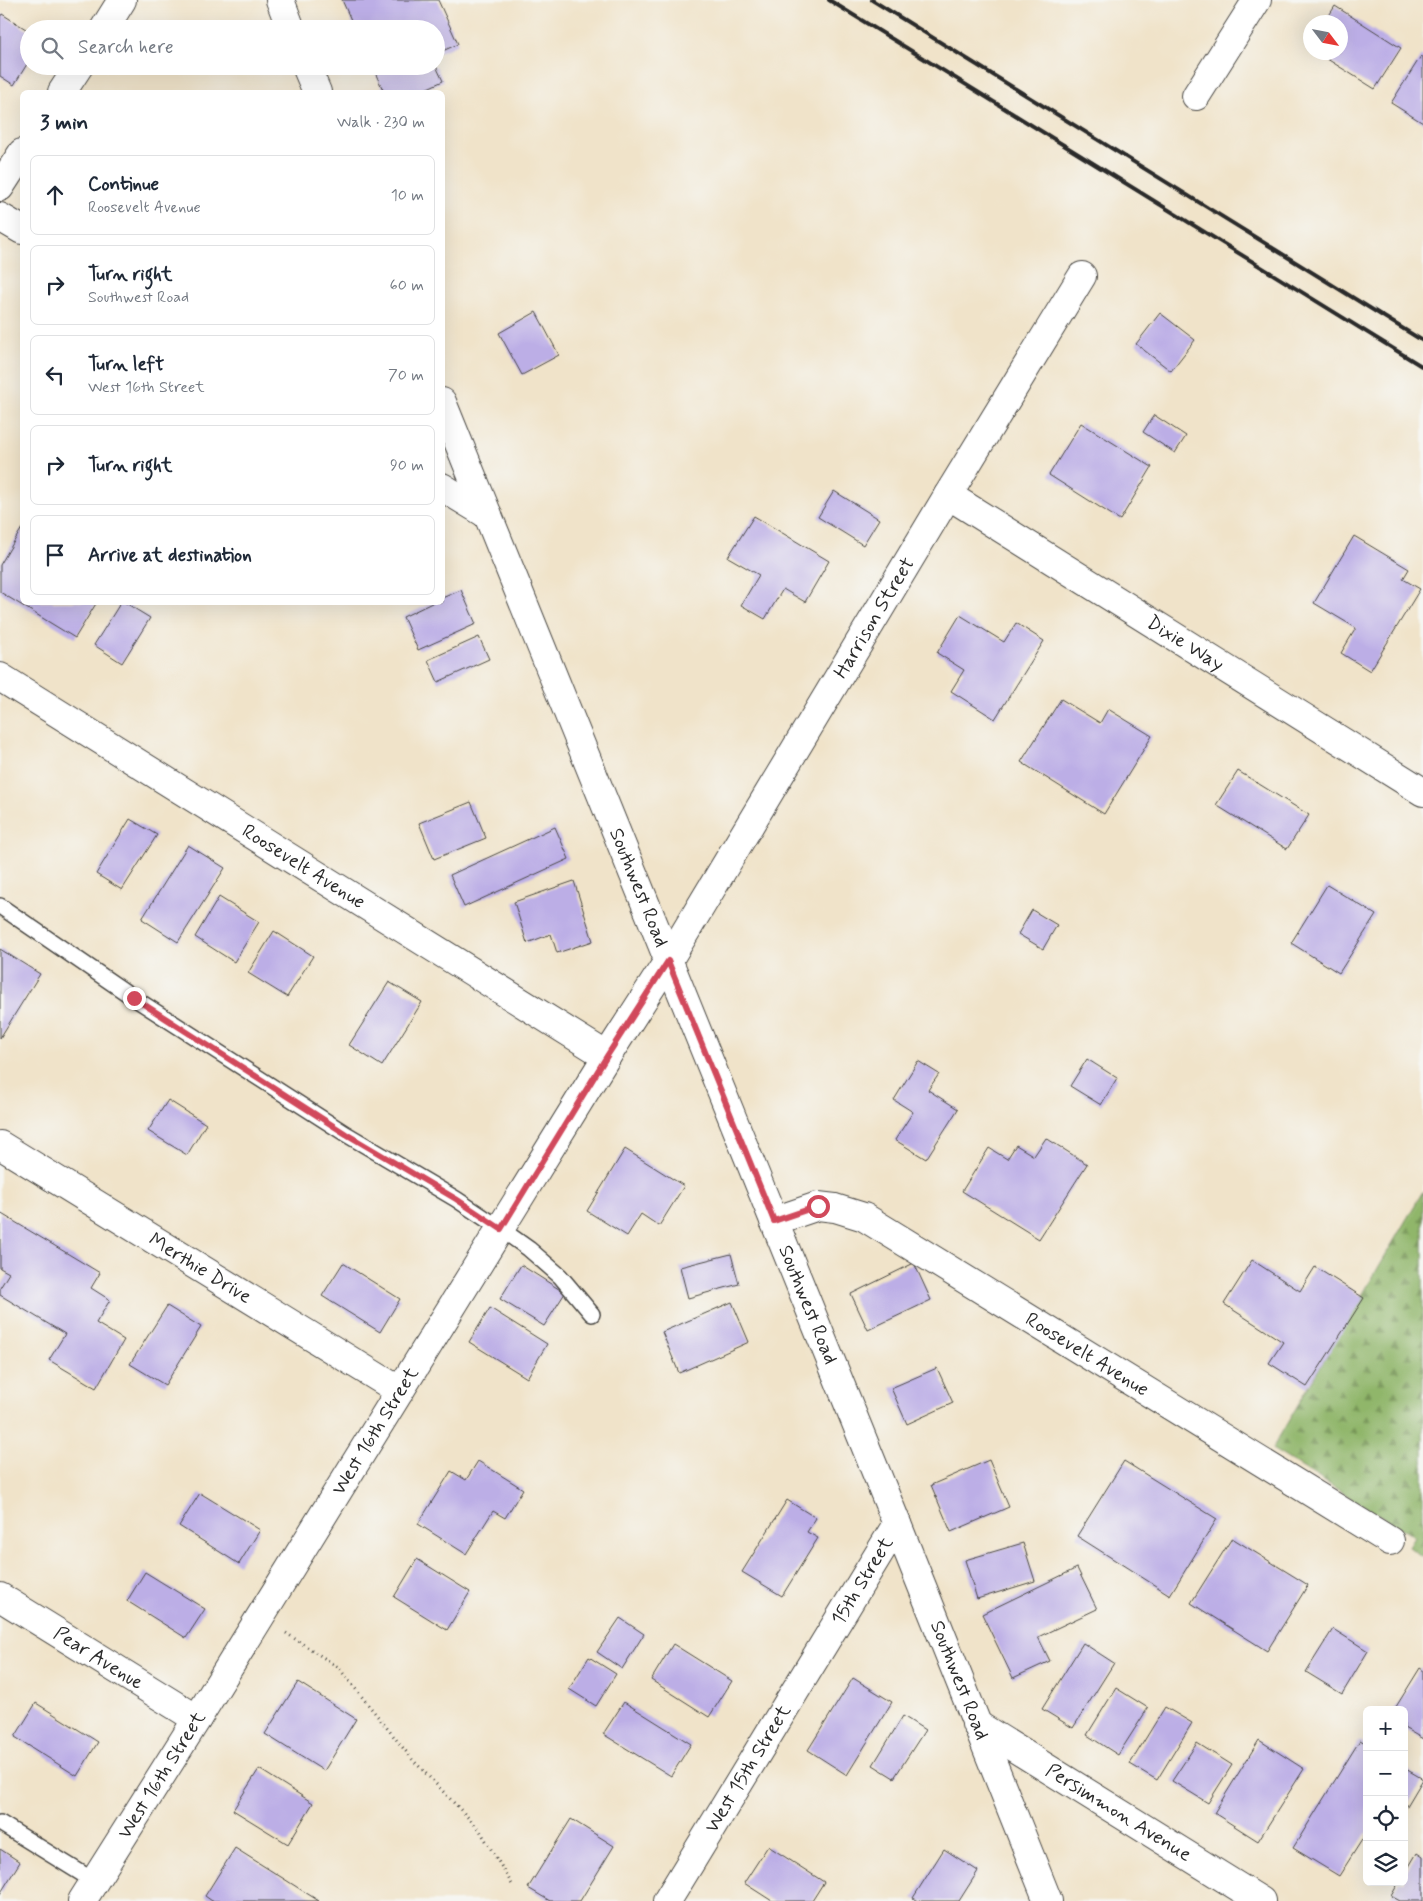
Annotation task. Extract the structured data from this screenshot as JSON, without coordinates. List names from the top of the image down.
{
  "streets": {
    "street": [
      "Harrison Street",
      "Dixie Way",
      "Roosevelt Avenue",
      "Southwest Road",
      "Merthie Drive",
      "West 16th Street",
      "15th Street",
      "Pear Avenue",
      "West 15th Street",
      "Persimmon Avenue"
    ]
  },
  "crossings": [
    ["Harrison Street", "Dixie Way"],
    ["Harrison Street", "Southwest Road"],
    ["Harrison Street", "West 16th Street"],
    ["Roosevelt Avenue", "Southwest Road"],
    ["Roosevelt Avenue", "West 16th Street"],
    ["Southwest Road", "West 16th Street"],
    ["Southwest Road", "15th Street"],
    ["Southwest Road", "Persimmon Avenue"],
    ["Merthie Drive", "West 16th Street"],
    ["West 16th Street", "Pear Avenue"],
    ["15th Street", "West 15th Street"]
  ],
  "north": "bottom right",
  "page": {
    "search": "Search here",
    "heading": ["3 min", "Walk · 230 m"],
    "list": [
      ["Continue", "Roosevelt Avenue", "10 m"],
      ["Turn right", "Southwest Road", "60 m"],
      ["Turn left", "West 16th Street", "70 m"],
      ["Turn right", "90 m"],
      "Arrive at destination"
    ],
    "map_buttons": ["+", "−"]
  }
}
